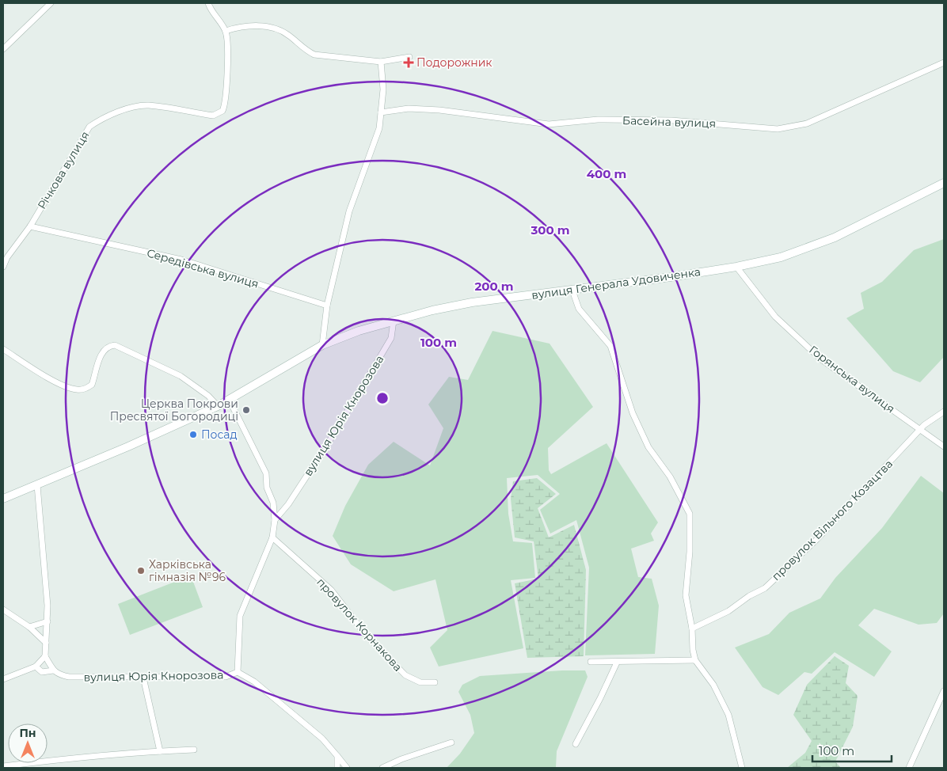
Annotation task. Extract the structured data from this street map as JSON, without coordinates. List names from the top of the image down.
{
  "streets": {
    "main road": ["вулиця Генерала Удовиченка"],
    "street": [
      "Басейна вулиця",
      "Річкова вулиця",
      "Середівська вулиця",
      "Горянська вулиця",
      "вулиця Юрія Кнорозова",
      "провулок Вільного Козацтва",
      "провулок Корнакова"
    ]
  },
  "crossings": [
    ["Річкова вулиця", "Середівська вулиця"],
    ["вулиця Генерала Удовиченка", "Горянська вулиця"],
    ["вулиця Генерала Удовиченка", "вулиця Юрія Кнорозова"],
    ["Горянська вулиця", "провулок Вільного Козацтва"],
    ["вулиця Юрія Кнорозова", "провулок Корнакова"]
  ],
  "places": {
    "health": ["Подорожник"],
    "other": ["Церква Покрови Пресвятої Богородиці", "Посад", "Харківська гімназія №96"]
  },
  "scale_bar": "100 m",
  "north": "top",
  "rings": [
    "400 m",
    "300 m",
    "200 m",
    "100 m"
  ]
}
